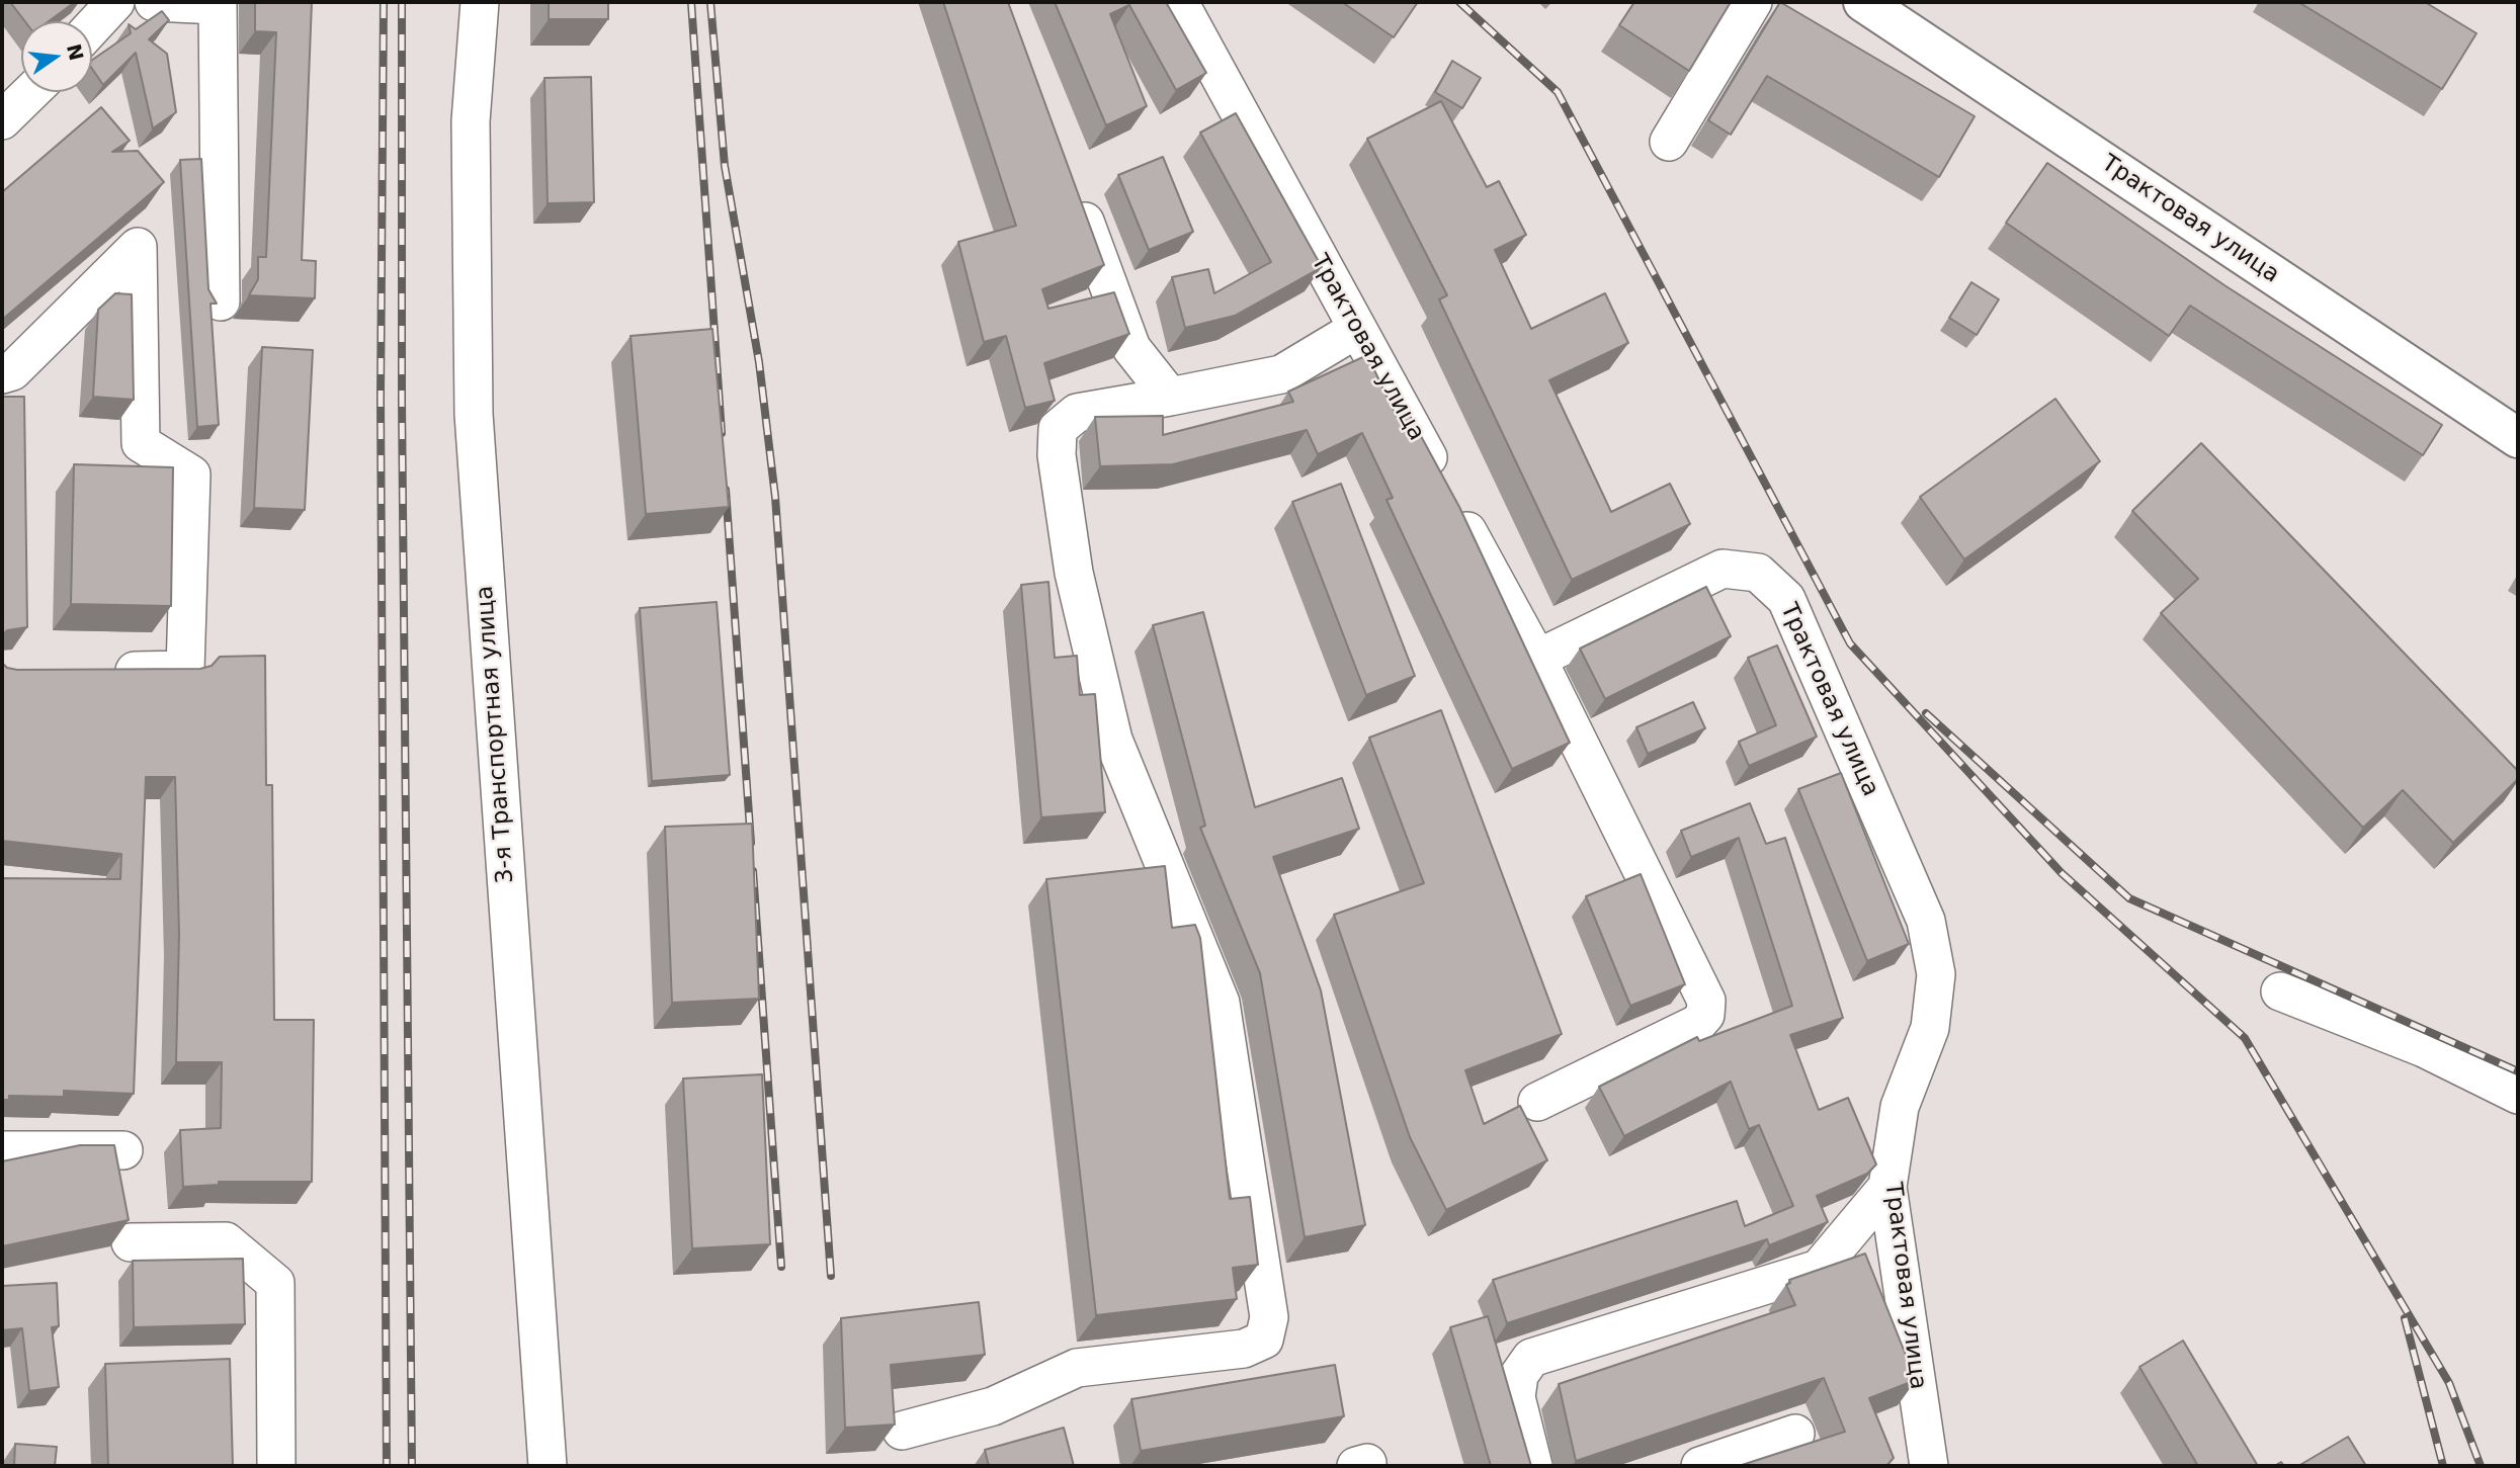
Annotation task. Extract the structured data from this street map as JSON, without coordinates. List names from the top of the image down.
{
  "streets": {
    "main road": ["Трактовая улица"],
    "street": ["3-я Транспортная улица"]
  },
  "north": "right"
}
